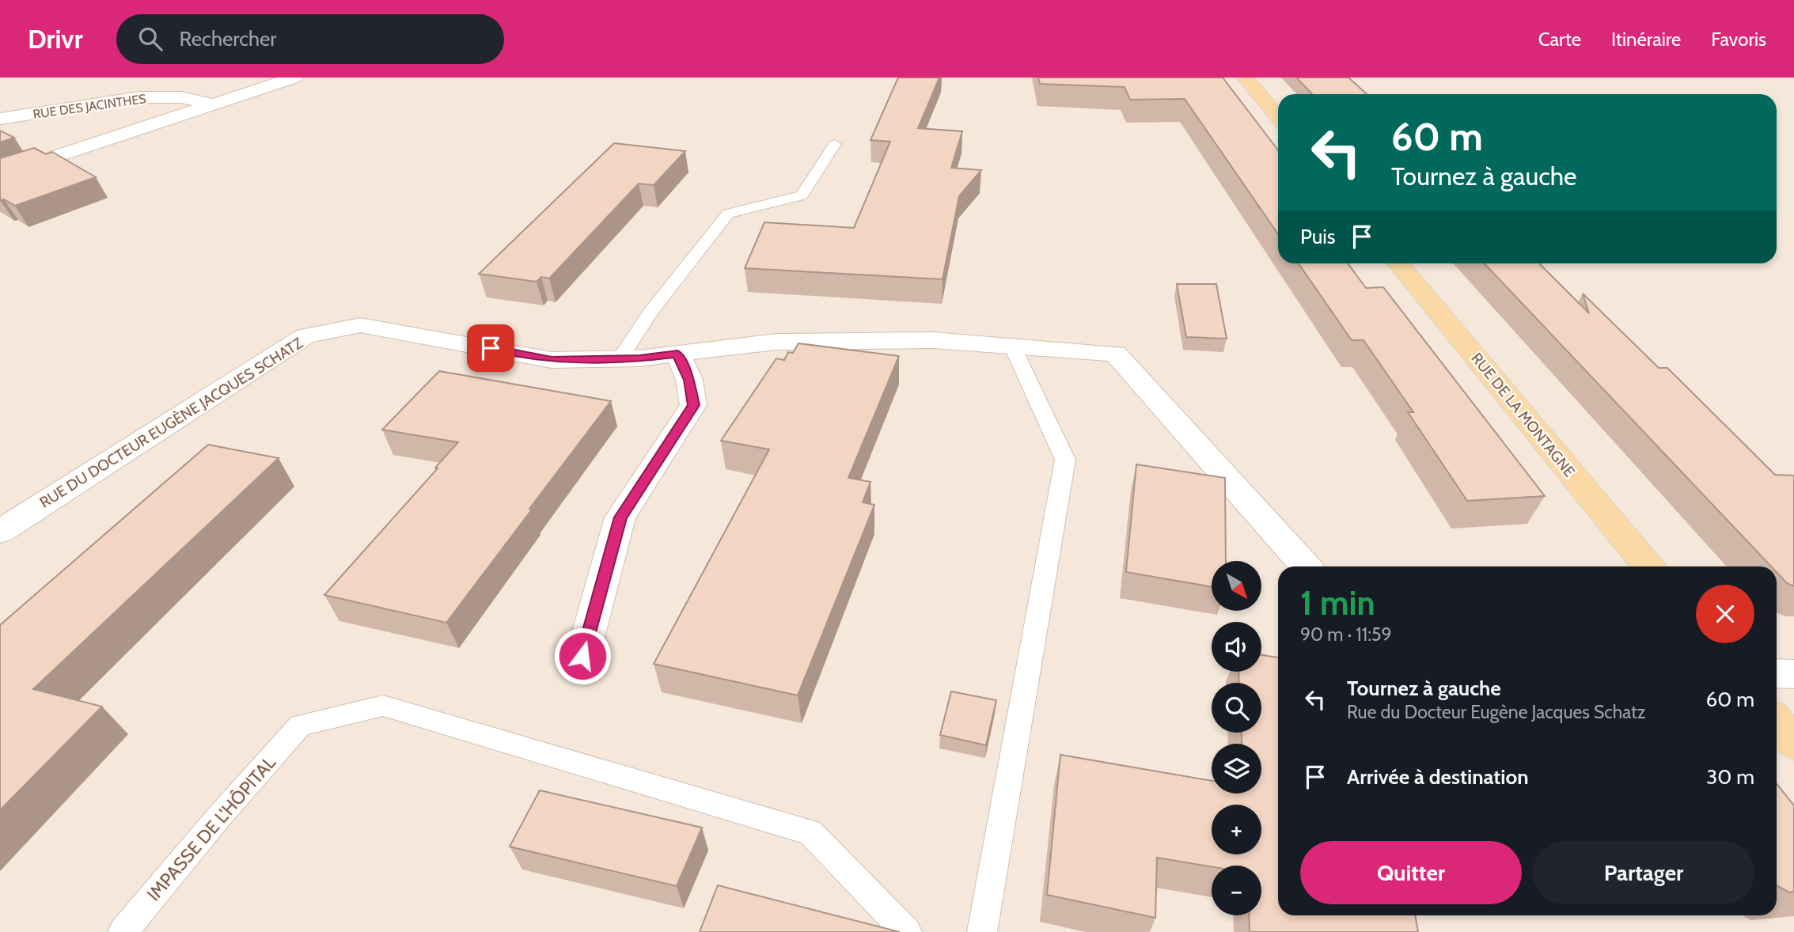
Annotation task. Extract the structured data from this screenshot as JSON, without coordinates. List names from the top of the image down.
{
  "streets": {
    "main road": ["RUE DE LA MONTAGNE"],
    "street": ["RUE DES JACINTHES", "RUE DU DOCTEUR EUGÈNE JACQUES SCHATZ"],
    "lane": ["IMPASSE DE L'HÔPITAL"]
  },
  "north": "bottom right",
  "page": {
    "header": "Drivr",
    "search": "Rechercher",
    "nav": ["Carte", "Itinéraire", "Favoris"],
    "turn": ["60 m", "Tournez à gauche"],
    "then": "Puis",
    "map_buttons": ["+", "−"],
    "heading": ["1 min", "90 m · 11:59"],
    "list": [
      {
        "name": "Tournez à gauche",
        "note": "Rue du Docteur Eugène Jacques Schatz",
        "value": "60 m"
      },
      {
        "name": "Arrivée à destination",
        "value": "30 m"
      }
    ],
    "buttons": ["Quitter", "Partager"]
  }
}
